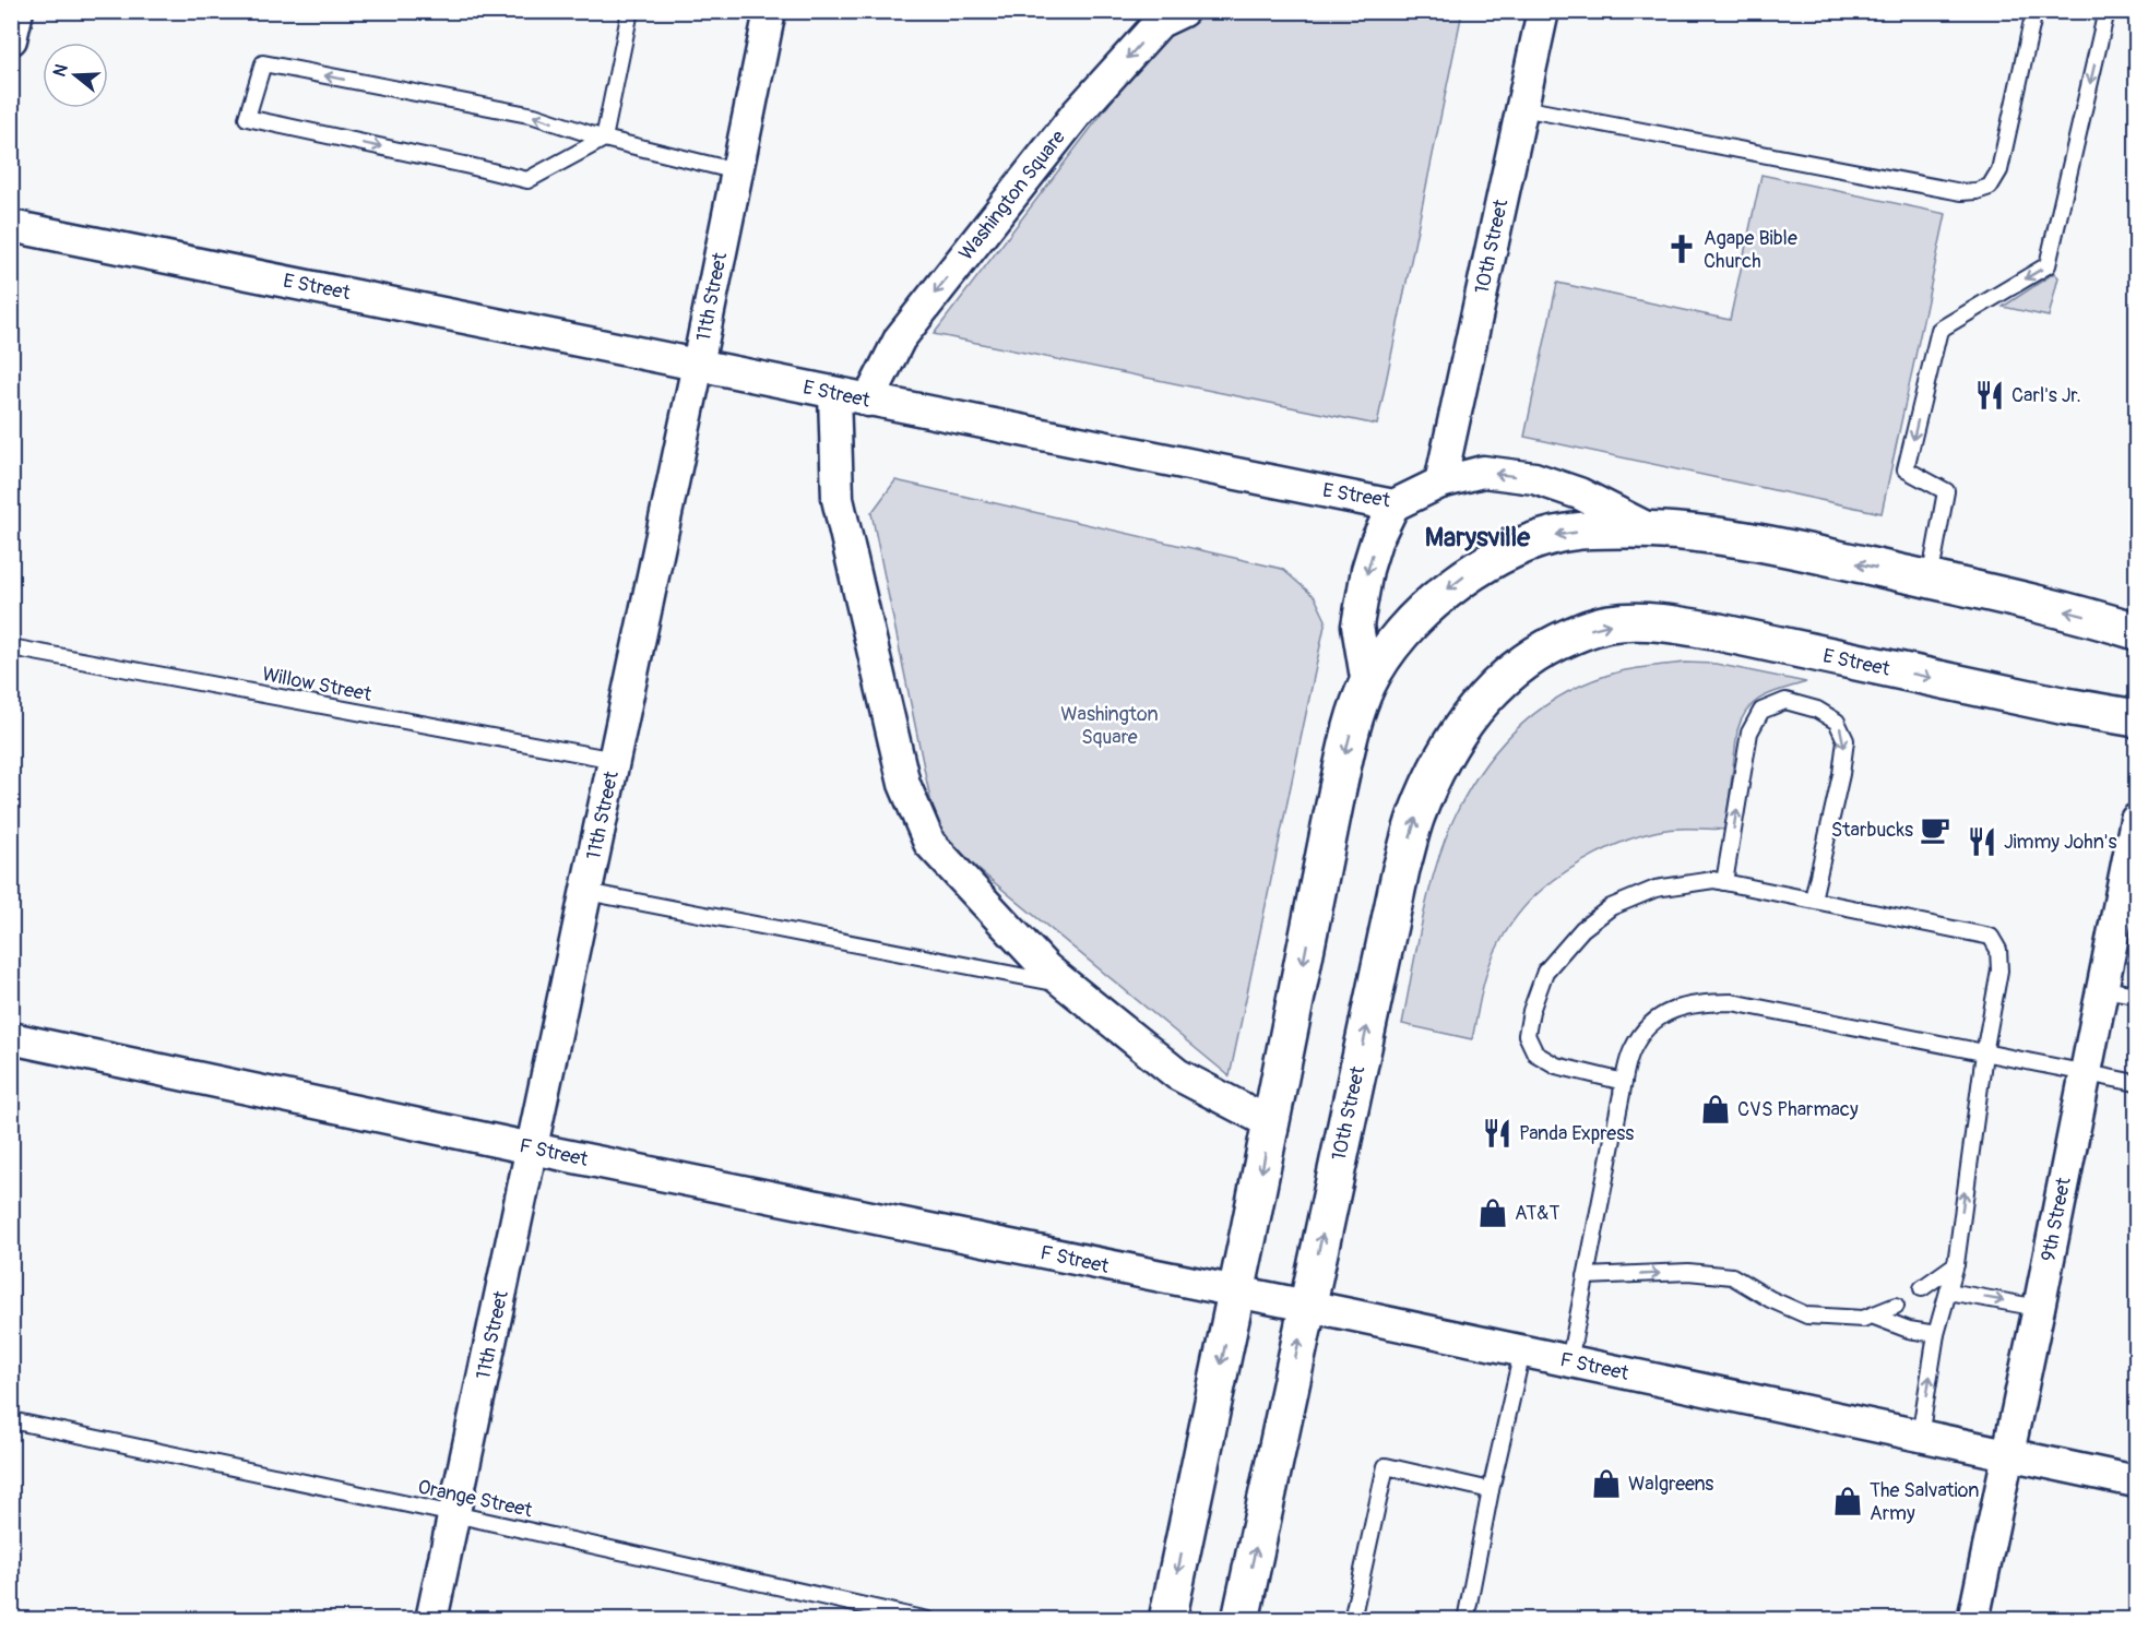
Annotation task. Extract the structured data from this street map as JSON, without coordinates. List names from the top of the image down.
{
  "streets": {
    "highway": ["10th Street", "E Street"],
    "street": [
      "Washington Square",
      "11th Street",
      "F Street",
      "9th Street"
    ],
    "lane": ["Willow Street", "Orange Street"]
  },
  "crossings": [
    ["Washington Square", "E Street"],
    ["10th Street", "E Street"],
    ["10th Street", "F Street"],
    ["E Street", "11th Street"],
    ["11th Street", "Willow Street"],
    ["11th Street", "F Street"],
    ["11th Street", "Orange Street"],
    ["F Street", "9th Street"]
  ],
  "one_way": ["Washington Square", "10th Street"],
  "districts": ["Marysville"],
  "parks": ["Washington Square"],
  "places": {
    "church": ["Agape Bible Church"],
    "restaurant": ["Carl's Jr.", "Jimmy John's", "Panda Express"],
    "cafe": ["Starbucks"],
    "shop": [
      "CVS Pharmacy",
      "AT&T",
      "Walgreens",
      "The Salvation Army"
    ]
  },
  "north": "left"
}
